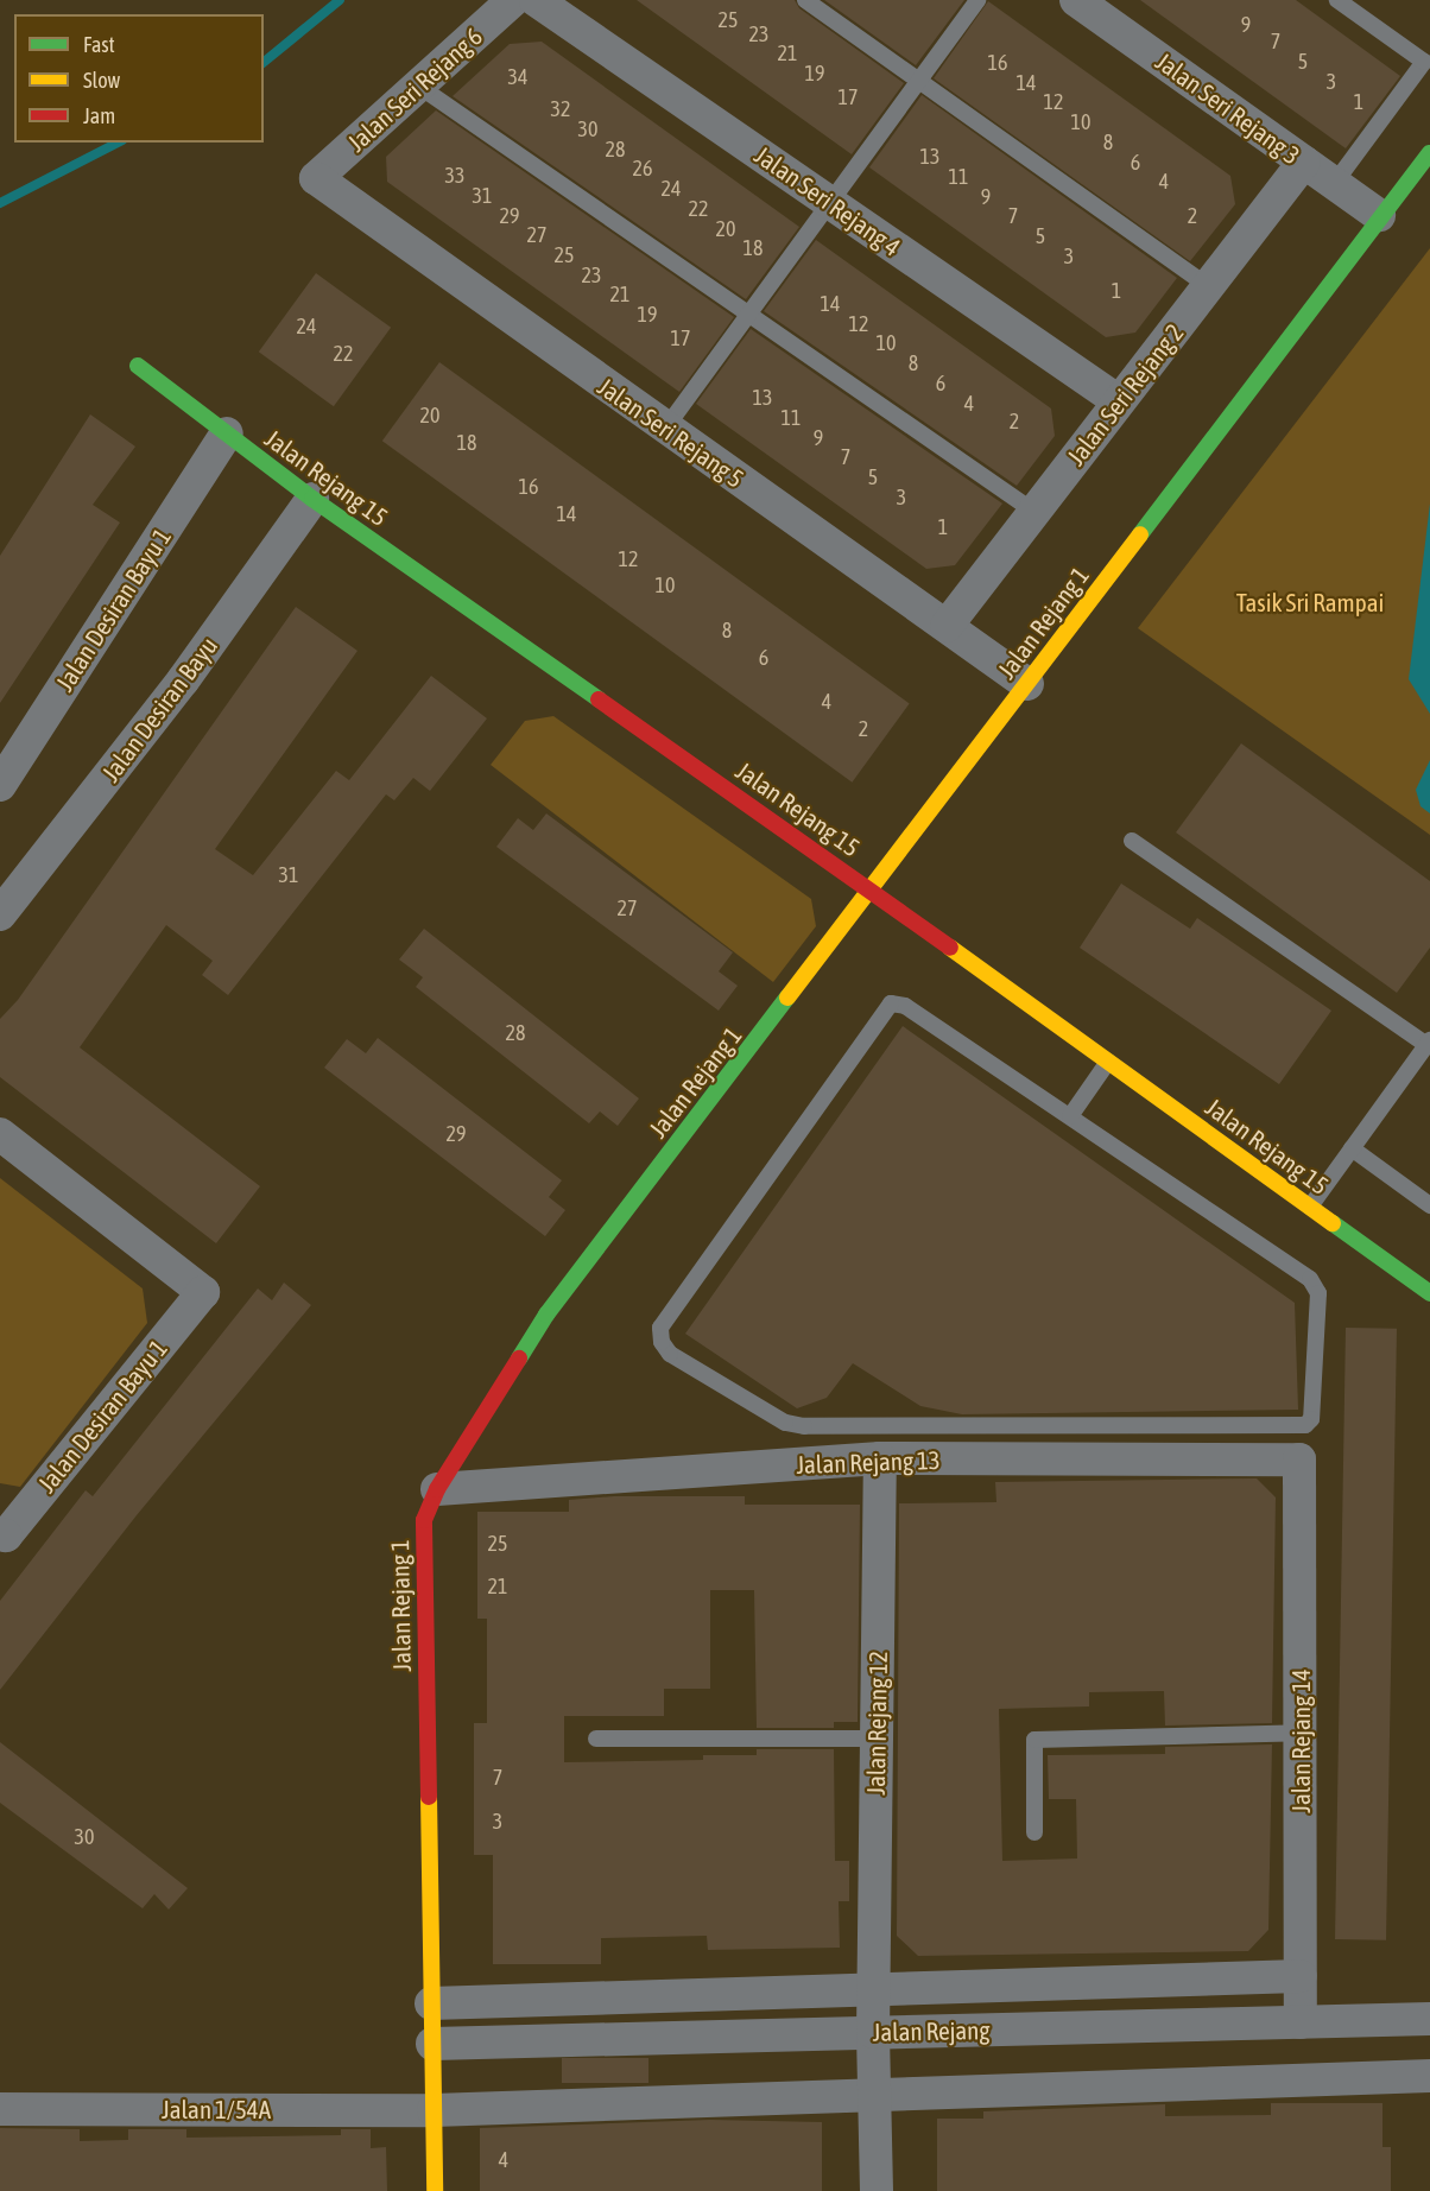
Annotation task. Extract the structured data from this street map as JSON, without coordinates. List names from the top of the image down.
{
  "streets": {
    "street": [
      "Jalan Seri Rejang 6",
      "Jalan Seri Rejang 3",
      "Jalan Seri Rejang 4",
      "Jalan Seri Rejang 2",
      "Jalan Seri Rejang 5",
      "Jalan Rejang 15",
      "Jalan Desiran Bayu 1",
      "Jalan Rejang 1",
      "Jalan Desiran Bayu",
      "Jalan Rejang 13",
      "Jalan Rejang 12",
      "Jalan Rejang 14",
      "Jalan Rejang",
      "Jalan 1/54A"
    ]
  },
  "crossings": [
    ["Jalan Seri Rejang 6", "Jalan Seri Rejang 5"],
    ["Jalan Seri Rejang 3", "Jalan Seri Rejang 2"],
    ["Jalan Seri Rejang 3", "Jalan Rejang 1"],
    ["Jalan Seri Rejang 4", "Jalan Seri Rejang 2"],
    ["Jalan Seri Rejang 2", "Jalan Seri Rejang 5"],
    ["Jalan Seri Rejang 5", "Jalan Rejang 1"],
    ["Jalan Rejang 15", "Jalan Desiran Bayu 1"],
    ["Jalan Rejang 15", "Jalan Rejang 1"],
    ["Jalan Rejang 15", "Jalan Desiran Bayu"],
    ["Jalan Rejang 1", "Jalan Rejang 13"],
    ["Jalan Rejang 1", "Jalan Rejang"],
    ["Jalan Rejang 1", "Jalan 1/54A"],
    ["Jalan Rejang 13", "Jalan Rejang 12"],
    ["Jalan Rejang 13", "Jalan Rejang 14"],
    ["Jalan Rejang 12", "Jalan Rejang"],
    ["Jalan Rejang 12", "Jalan 1/54A"],
    ["Jalan Rejang 14", "Jalan Rejang"]
  ],
  "parks": ["Tasik Sri Rampai"],
  "house_numbers": [
    "25",
    "9",
    "23",
    "7",
    "21",
    "5",
    "16",
    "19",
    "34",
    "3",
    "14",
    "17",
    "12",
    "1",
    "32",
    "10",
    "30",
    "8",
    "28",
    "13",
    "6",
    "26",
    "33",
    "11",
    "4",
    "24",
    "31",
    "9",
    "22",
    "29",
    "7",
    "2",
    "20",
    "27",
    "5",
    "18",
    "25",
    "3",
    "23",
    "1",
    "21",
    "14",
    "19",
    "12",
    "24",
    "17",
    "10",
    "22",
    "8",
    "6",
    "13",
    "4",
    "20",
    "11",
    "2",
    "9",
    "18",
    "7",
    "5",
    "16",
    "3",
    "14",
    "1",
    "12",
    "10",
    "8",
    "6",
    "4",
    "2",
    "31",
    "27",
    "28",
    "29",
    "25",
    "21",
    "7",
    "3",
    "30",
    "4"
  ],
  "legend": ["Fast", "Slow", "Jam"]
}
